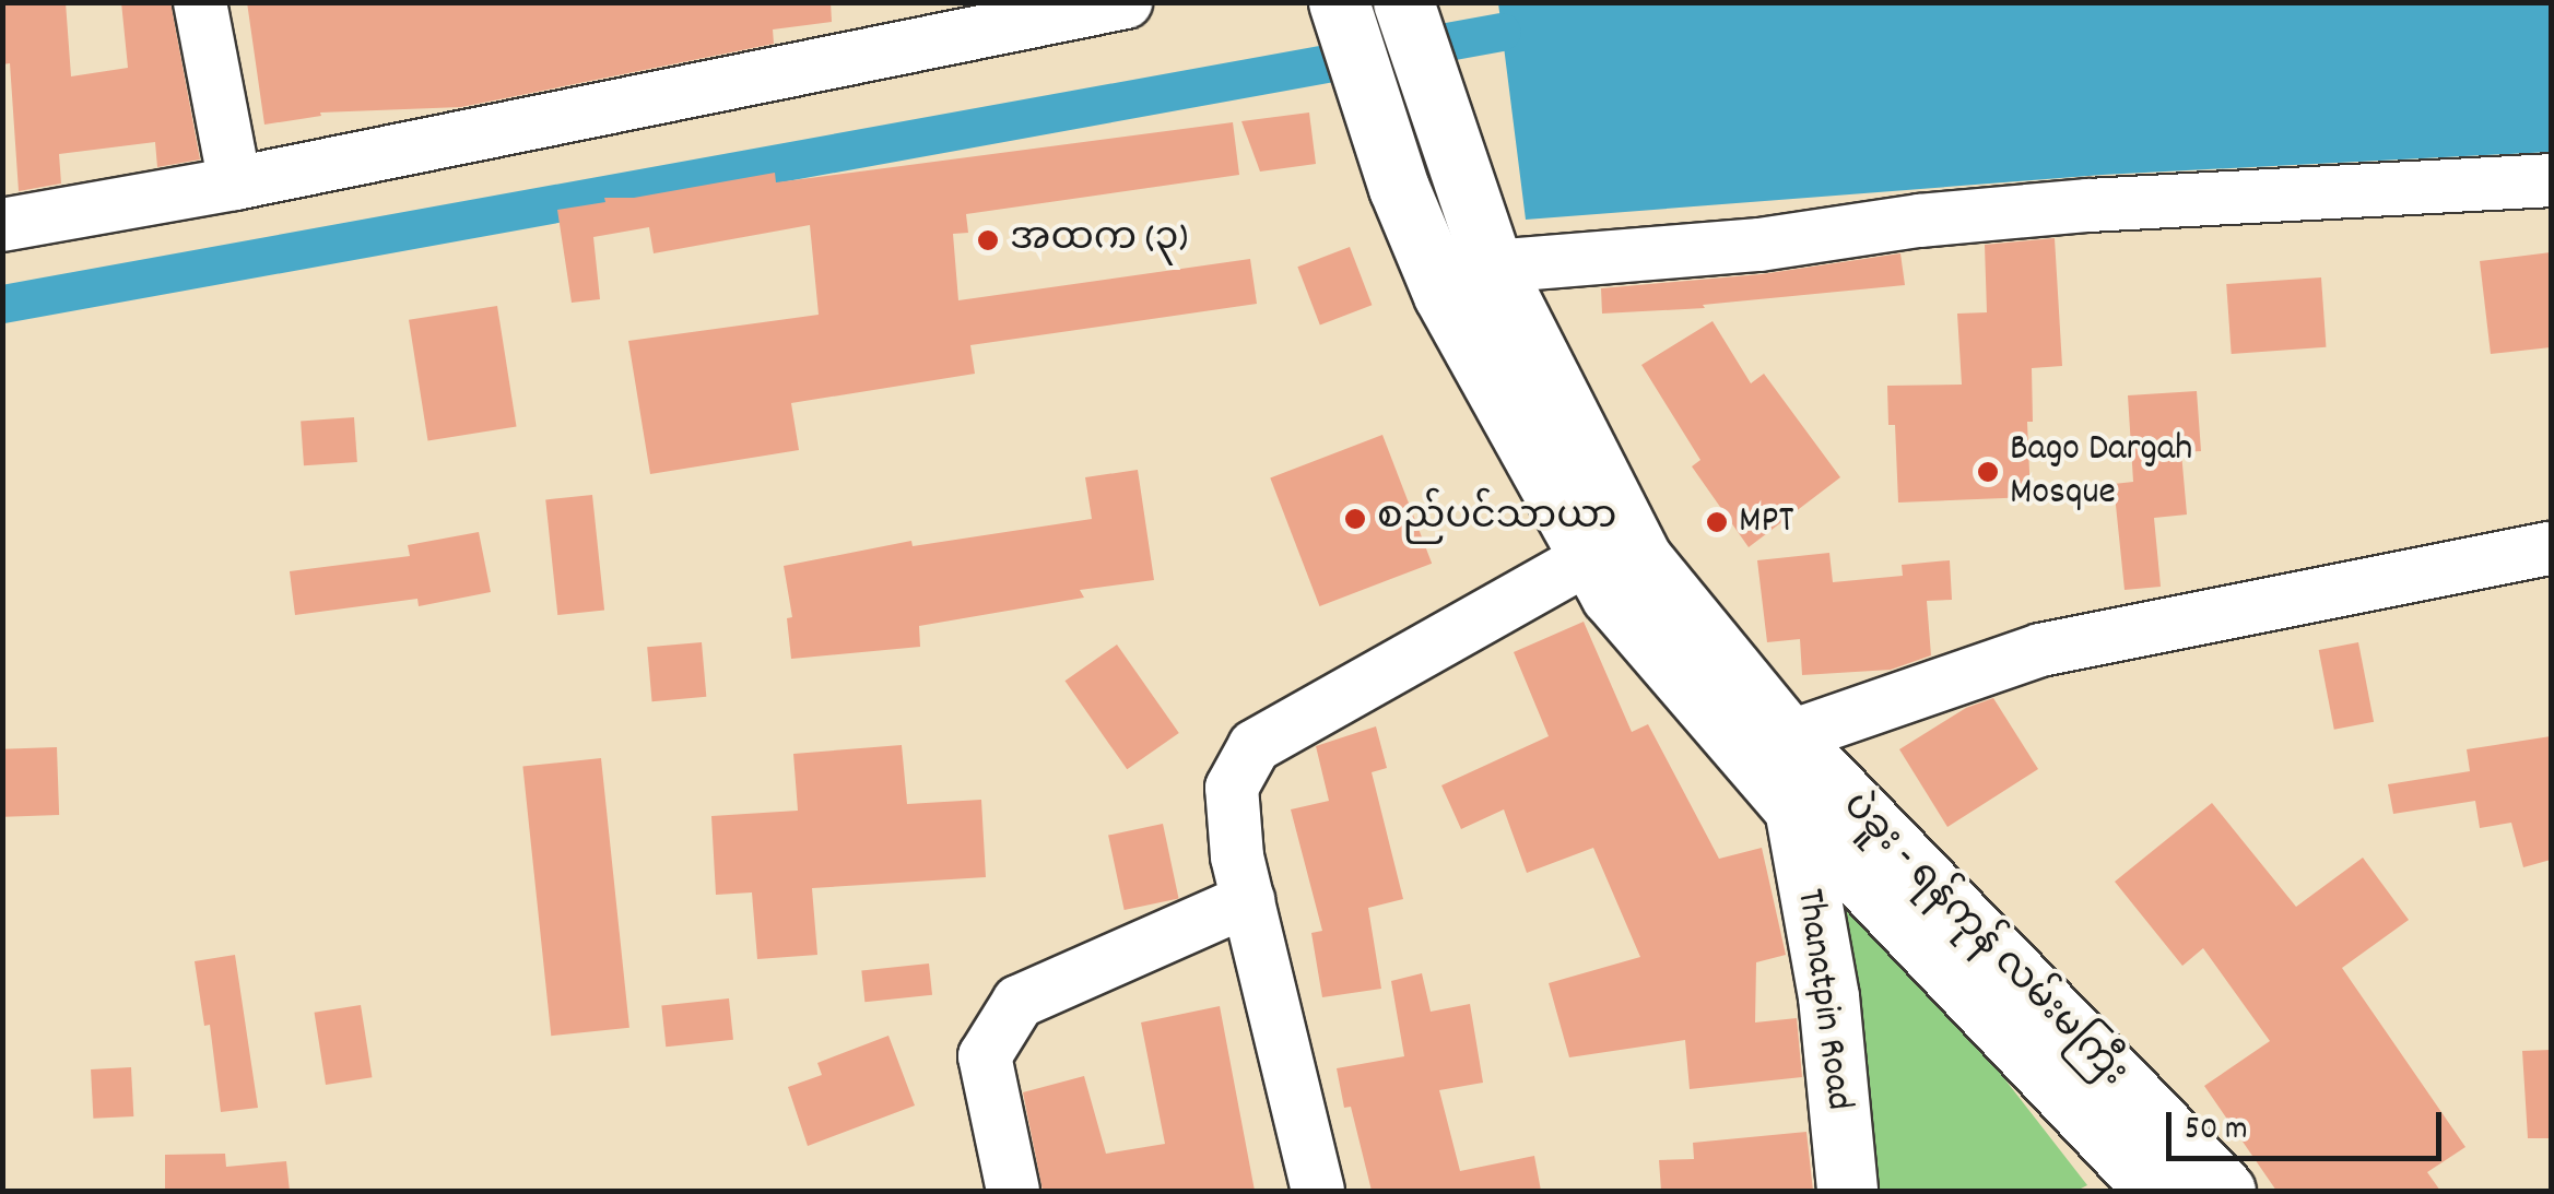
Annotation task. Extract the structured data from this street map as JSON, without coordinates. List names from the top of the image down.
{
  "streets": {
    "main road": ["ပဲခူး - ရန်ကုန် လမ်းမကြီး", "Thanatpin Road"]
  },
  "crossings": [
    ["ပဲခူး - ရန်ကုန် လမ်းမကြီး", "Thanatpin Road"]
  ],
  "places": [
    "အထက (၃)",
    "Bago Dargah Mosque",
    "စည်ပင်သာယာ",
    "MPT"
  ],
  "scale_bar": "50 m"
}
